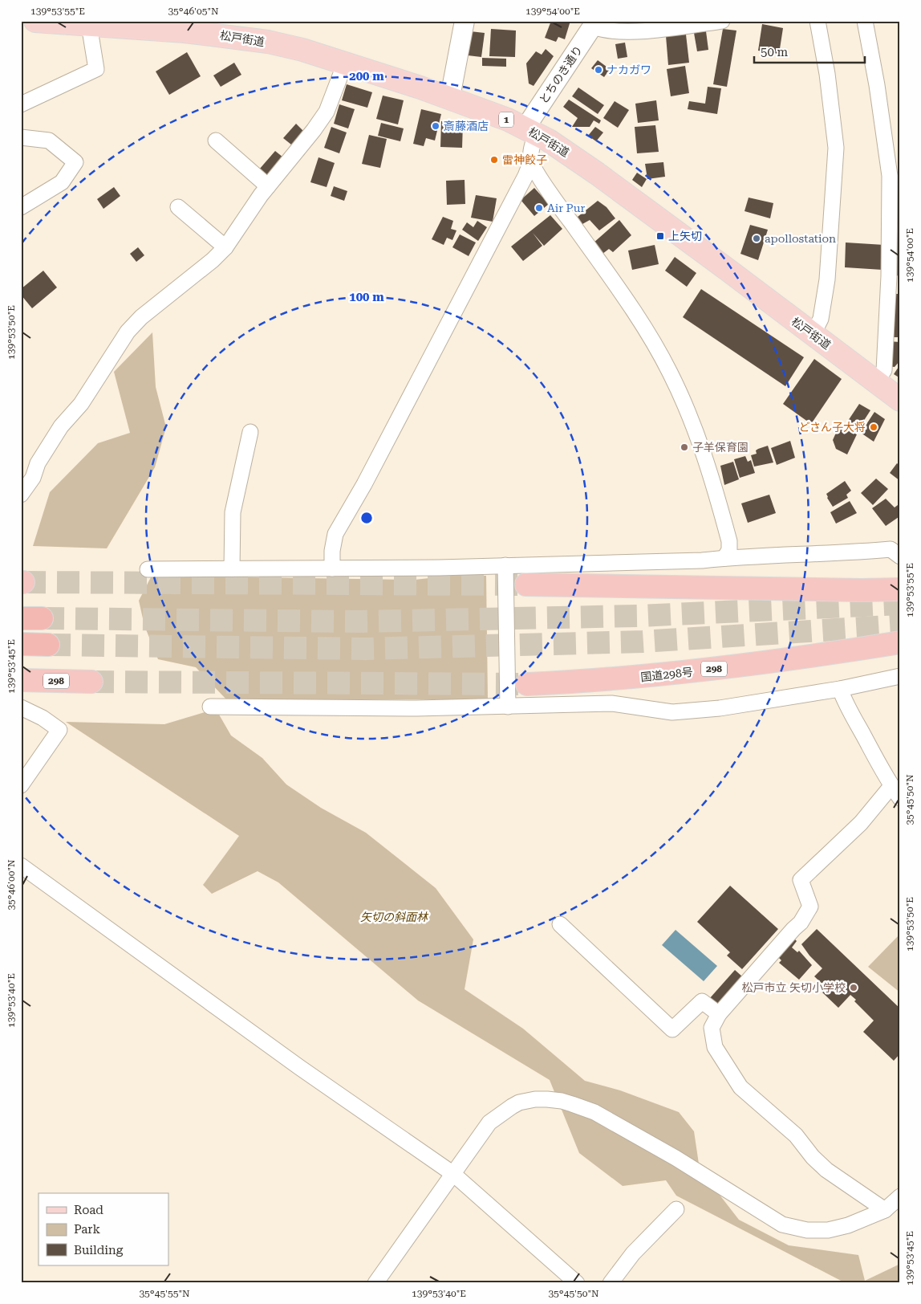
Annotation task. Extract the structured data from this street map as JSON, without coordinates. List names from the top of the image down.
{
  "streets": {
    "highway": ["298", "国道298号"],
    "main road": ["松戸街道", "1"],
    "street": ["とちのき通り"]
  },
  "crossings": [
    ["松戸街道", "とちのき通り"]
  ],
  "parks": ["矢切の斜面林"],
  "places": {
    "other": [
      "ナカガワ",
      "斎藤酒店",
      "雷神餃子",
      "Air Pur",
      "apollostation",
      "どさん子大将",
      "子羊保育園",
      "松戸市立 矢切小学校"
    ],
    "transit": ["上矢切"]
  },
  "legend": ["Road", "Park", "Building"],
  "scale_bar": "50 m",
  "coordinates": [
    "139°53'55\"E",
    "35°46'05\"N",
    "139°54'00\"E",
    "139°53'50\"E",
    "139°53'45\"E",
    "35°45'50\"N",
    "35°46'00\"N",
    "139°53'40\"E",
    "35°45'55\"N"
  ],
  "rings": ["200 m", "100 m"]
}
